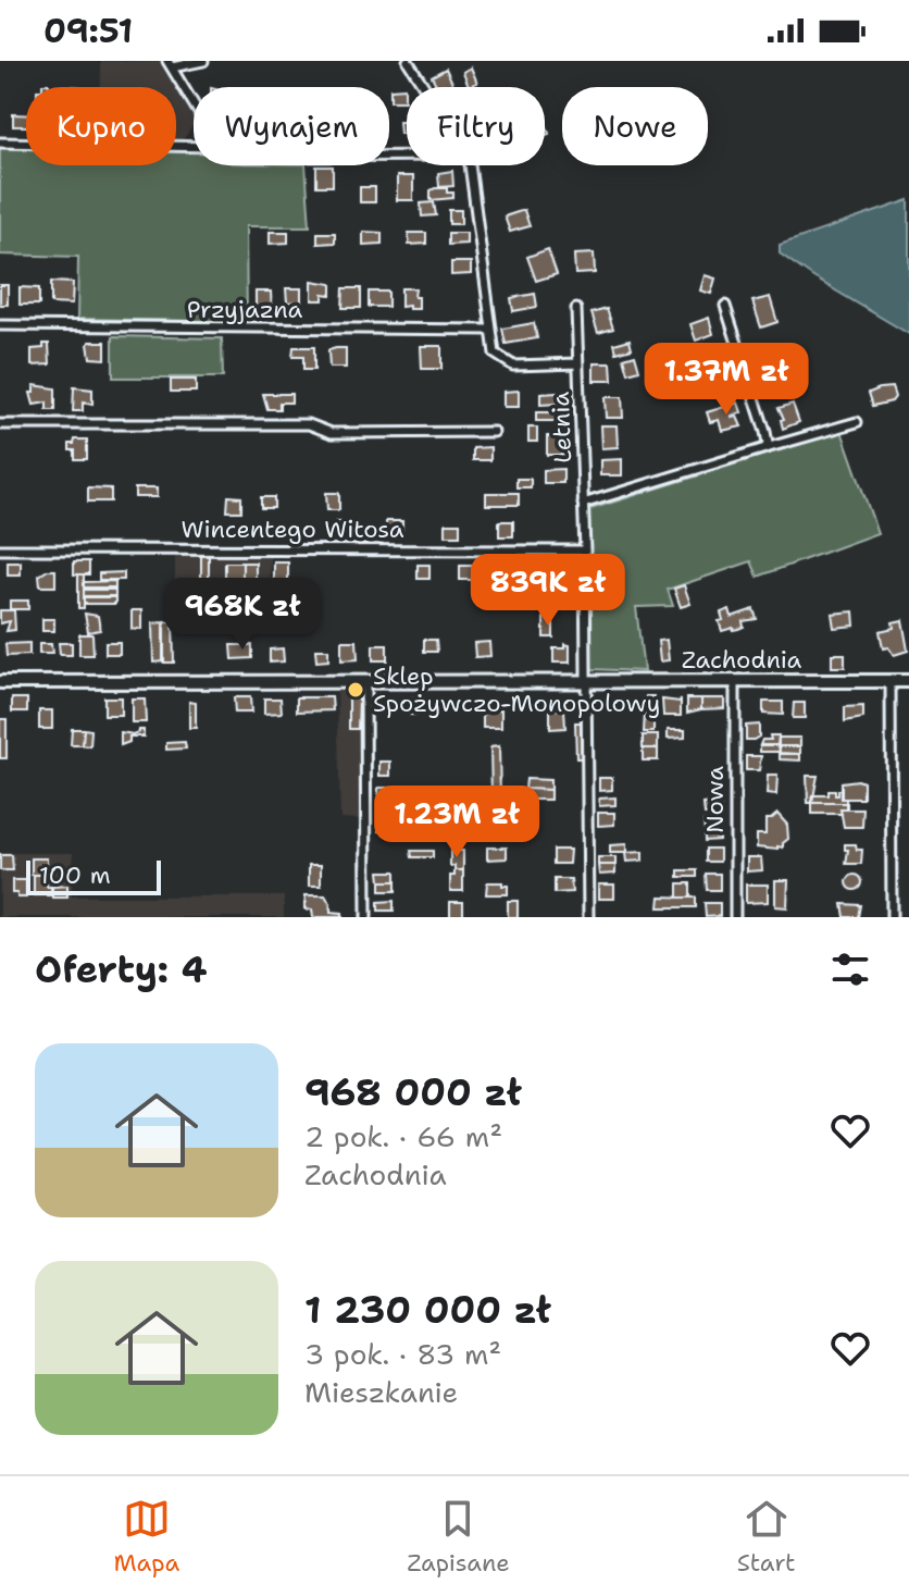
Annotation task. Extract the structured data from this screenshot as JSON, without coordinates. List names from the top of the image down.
{
  "streets": {
    "street": [
      "Przyjazna",
      "Letnia",
      "Wincentego Witosa",
      "Zachodnia",
      "Nowa"
    ]
  },
  "crossings": [
    ["Przyjazna", "Letnia"],
    ["Letnia", "Wincentego Witosa"],
    ["Letnia", "Zachodnia"],
    ["Zachodnia", "Nowa"]
  ],
  "places": ["Sklep Spożywczo-Monopolowy"],
  "scale_bar": "100 m",
  "page": {
    "status": "09:51",
    "chip": [
      "Kupno",
      "Wynajem",
      "Filtry",
      "Nowe"
    ],
    "price": [
      "1.37M zł",
      "839K zł",
      "968K zł",
      "1.23M zł"
    ],
    "scale": "100 m",
    "heading": "Oferty: 4",
    "list": [
      {
        "name": "968 000 zł",
        "note": "2 pok. · 66 m² · Zachodnia"
      },
      {
        "name": "1 230 000 zł",
        "note": "3 pok. · 83 m² · Mieszkanie"
      }
    ],
    "tabs": ["Mapa", "Zapisane", "Start"]
  }
}
